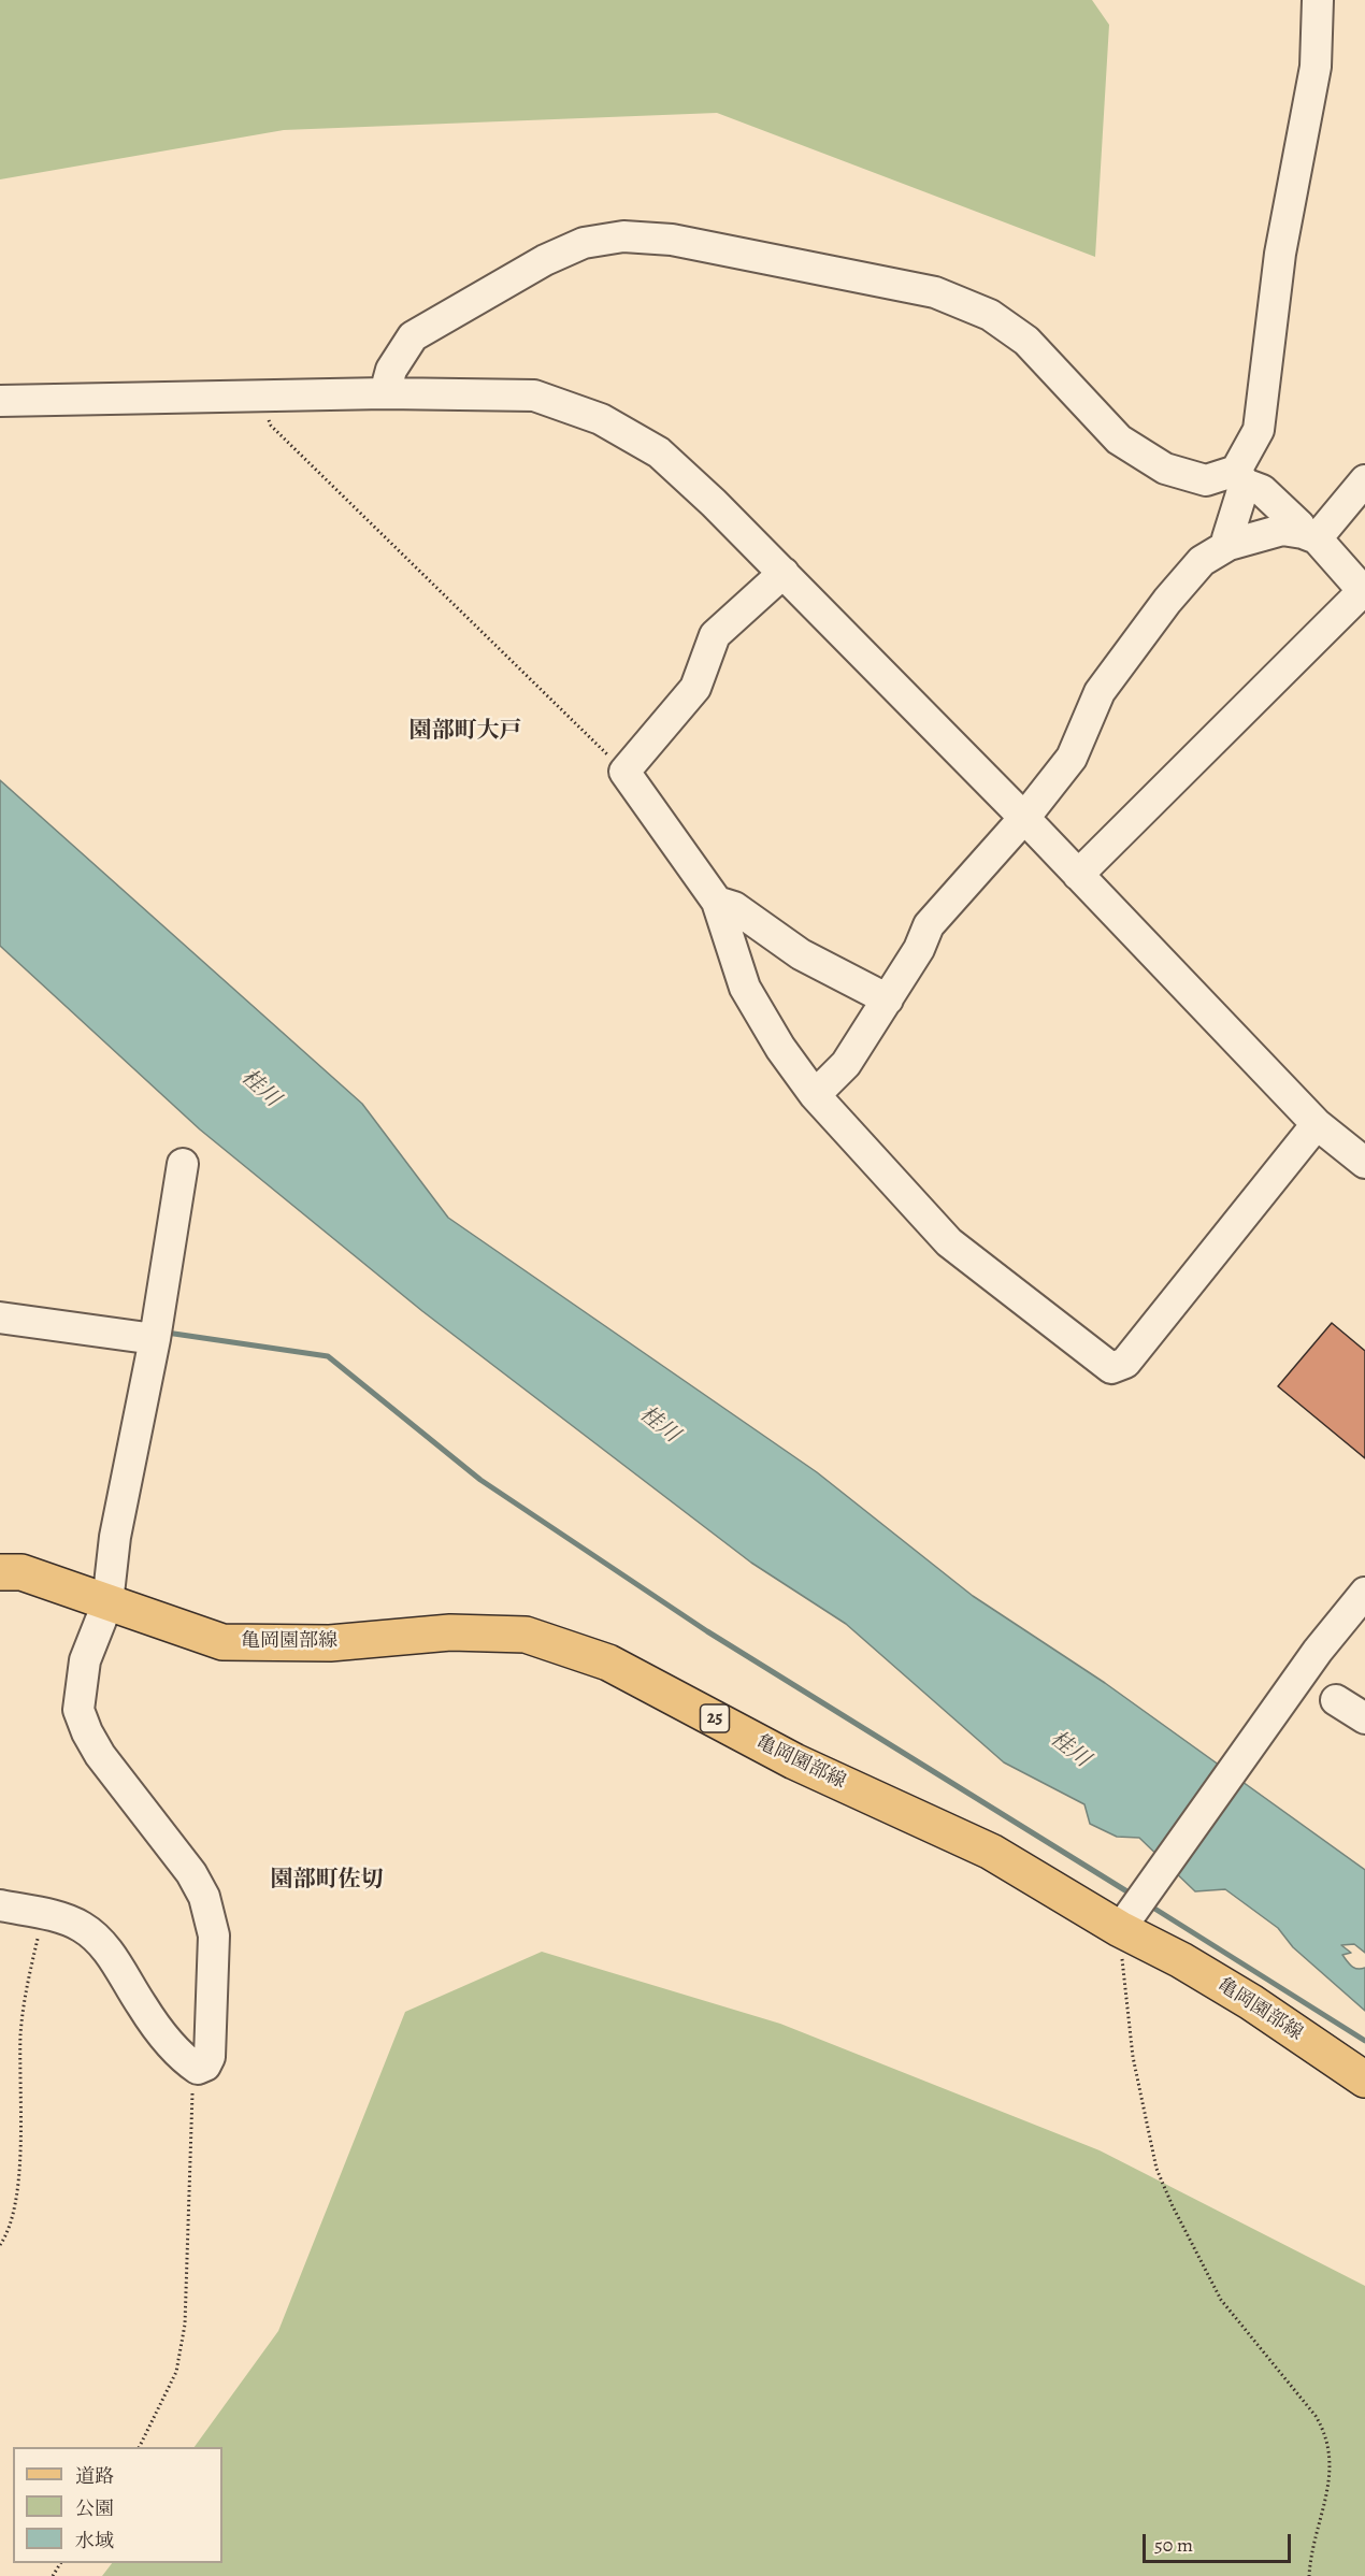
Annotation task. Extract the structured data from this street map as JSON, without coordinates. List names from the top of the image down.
{
  "streets": {
    "main road": ["亀岡園部線", "25"]
  },
  "districts": ["園部町大戸", "園部町佐切"],
  "water": ["桂川"],
  "legend": ["道路", "公園", "水域"],
  "scale_bar": "50 m"
}
